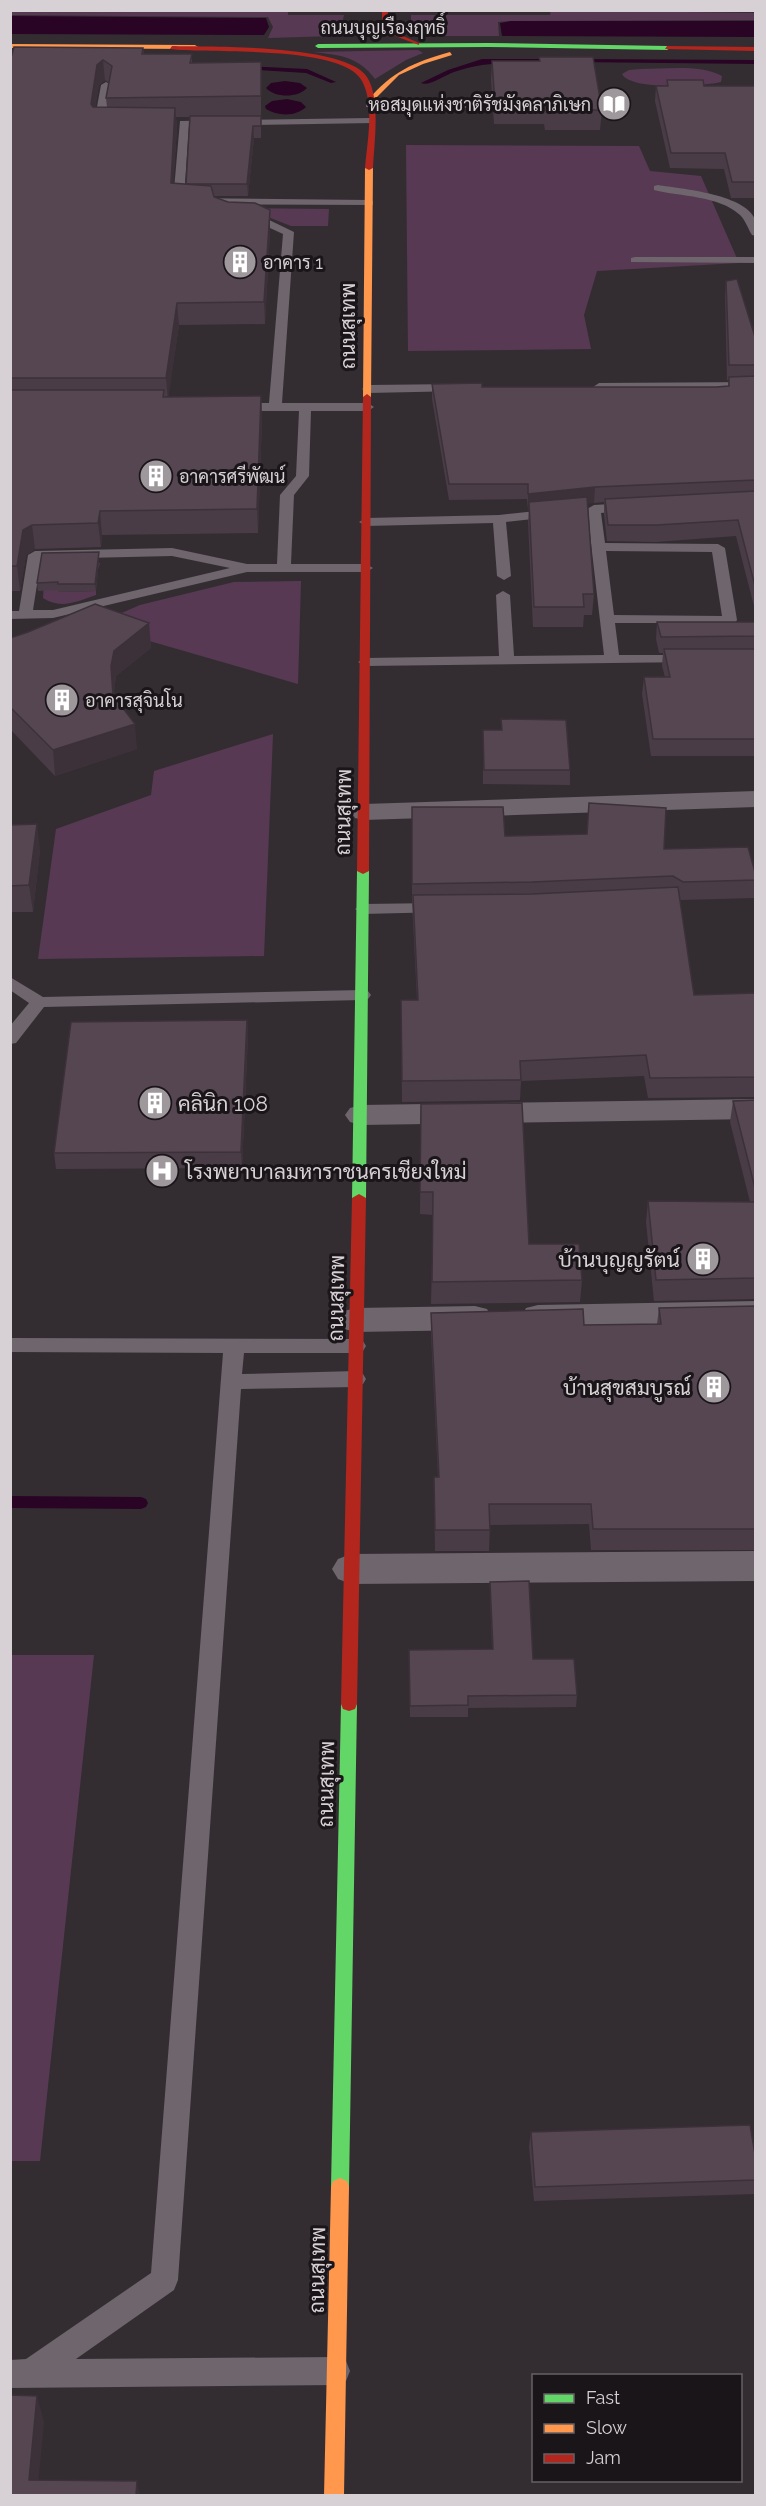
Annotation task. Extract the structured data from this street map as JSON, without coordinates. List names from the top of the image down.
{
  "streets": {
    "main road": ["ถนนบุญเรืองฤทธิ์", "ถนนสุเทพ"]
  },
  "crossings": [
    ["ถนนบุญเรืองฤทธิ์", "ถนนสุเทพ"]
  ],
  "places": {
    "library": ["หอสมุดแห่งชาติรัชมังคลาภิเษก"],
    "building": [
      "อาคาร 1",
      "อาคารศรีพัฒน์",
      "อาคารสุจินโน",
      "คลินิก 108",
      "บ้านบุญญรัตน์",
      "บ้านสุขสมบูรณ์"
    ],
    "hospital": ["โรงพยาบาลมหาราชนครเชียงใหม่"]
  },
  "legend": ["Fast", "Slow", "Jam"]
}
